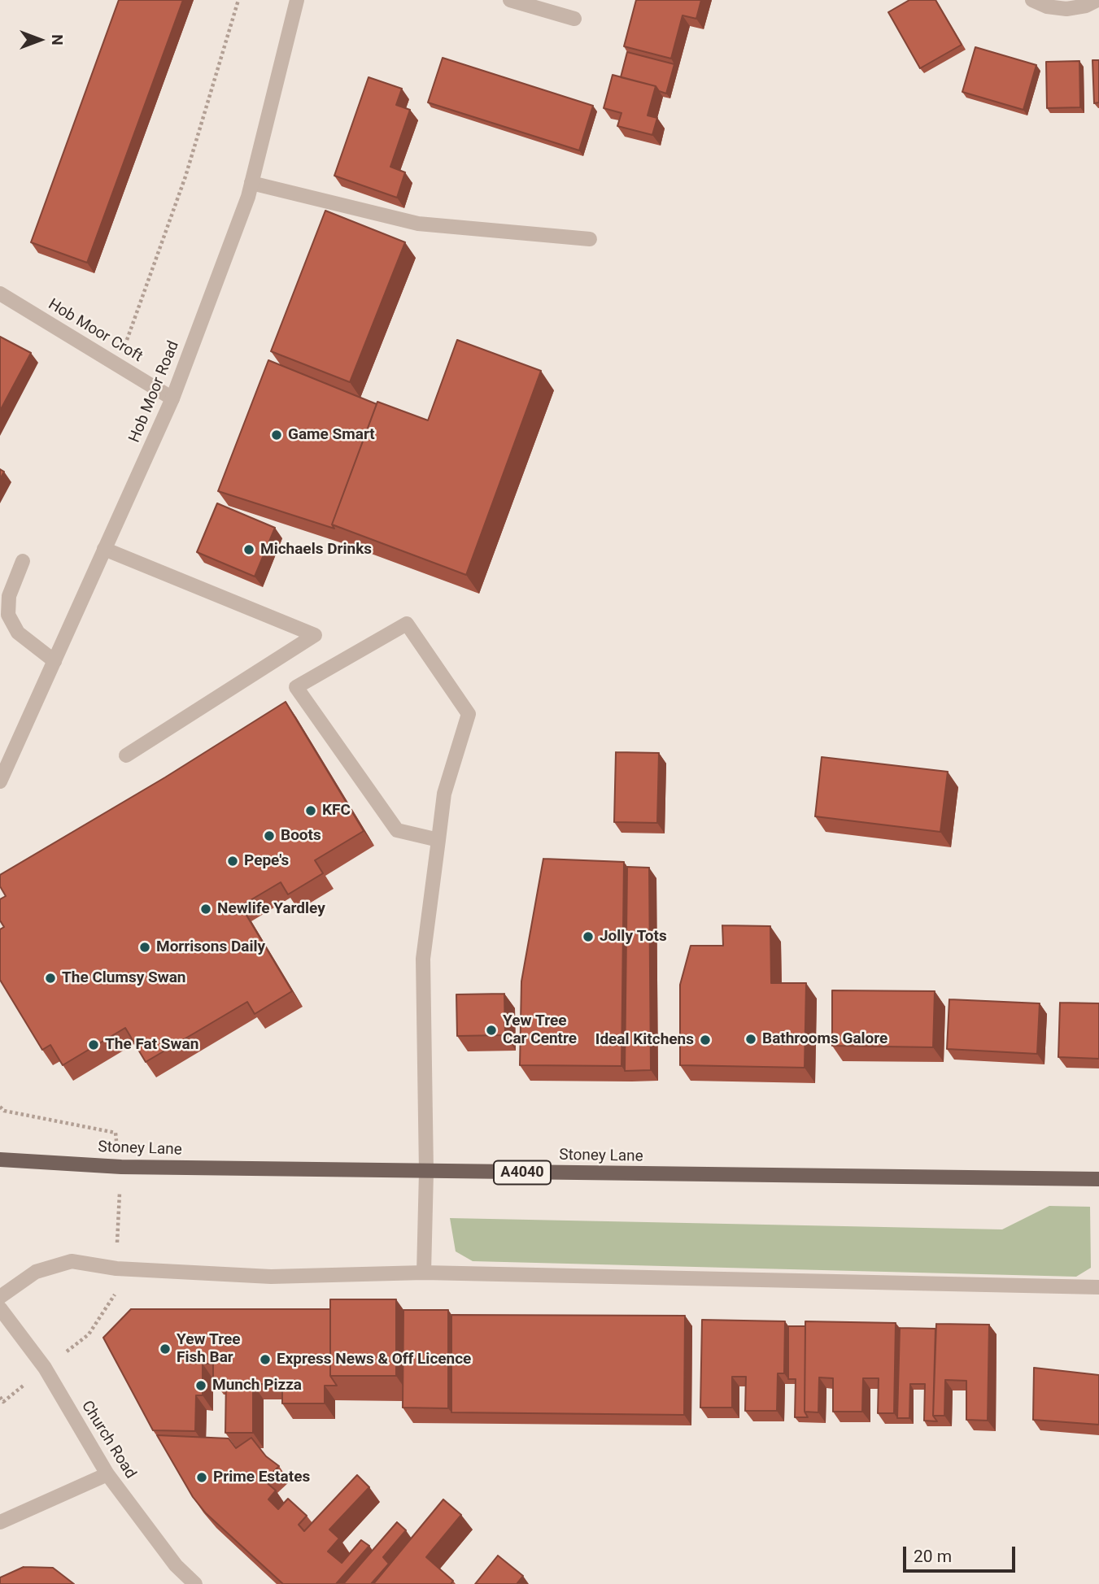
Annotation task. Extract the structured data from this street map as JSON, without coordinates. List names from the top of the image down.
{
  "streets": {
    "main road": ["Stoney Lane", "A4040"],
    "street": ["Hob Moor Croft", "Hob Moor Road", "Church Road"]
  },
  "crossings": [
    ["Hob Moor Croft", "Hob Moor Road"]
  ],
  "places": [
    "Game Smart",
    "Michaels Drinks",
    "KFC",
    "Boots",
    "Pepe's",
    "Newlife Yardley",
    "Jolly Tots",
    "Morrisons Daily",
    "The Clumsy Swan",
    "Yew Tree Car Centre",
    "Bathrooms Galore",
    "Ideal Kitchens",
    "The Fat Swan",
    "Yew Tree Fish Bar",
    "Express News & Off Licence",
    "Munch Pizza",
    "Prime Estates"
  ],
  "scale_bar": "20 m",
  "north": "right"
}
